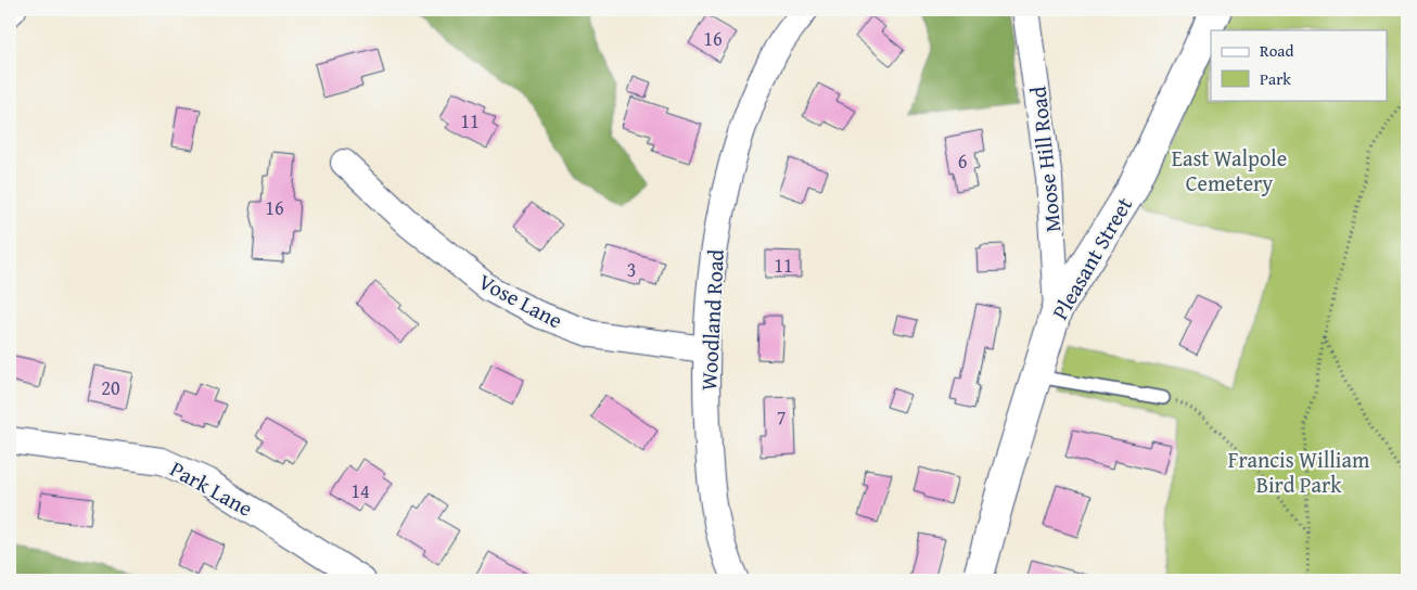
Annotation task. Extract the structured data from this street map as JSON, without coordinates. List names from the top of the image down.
{
  "streets": {
    "street": [
      "Moose Hill Road",
      "Pleasant Street",
      "Vose Lane",
      "Woodland Road",
      "Park Lane"
    ]
  },
  "crossings": [
    ["Moose Hill Road", "Pleasant Street"],
    ["Vose Lane", "Woodland Road"]
  ],
  "parks": ["East Walpole Cemetery", "Francis William Bird Park"],
  "house_numbers": [
    "16",
    "11",
    "6",
    "16",
    "11",
    "3",
    "20",
    "7",
    "14"
  ],
  "legend": ["Road", "Park"]
}
